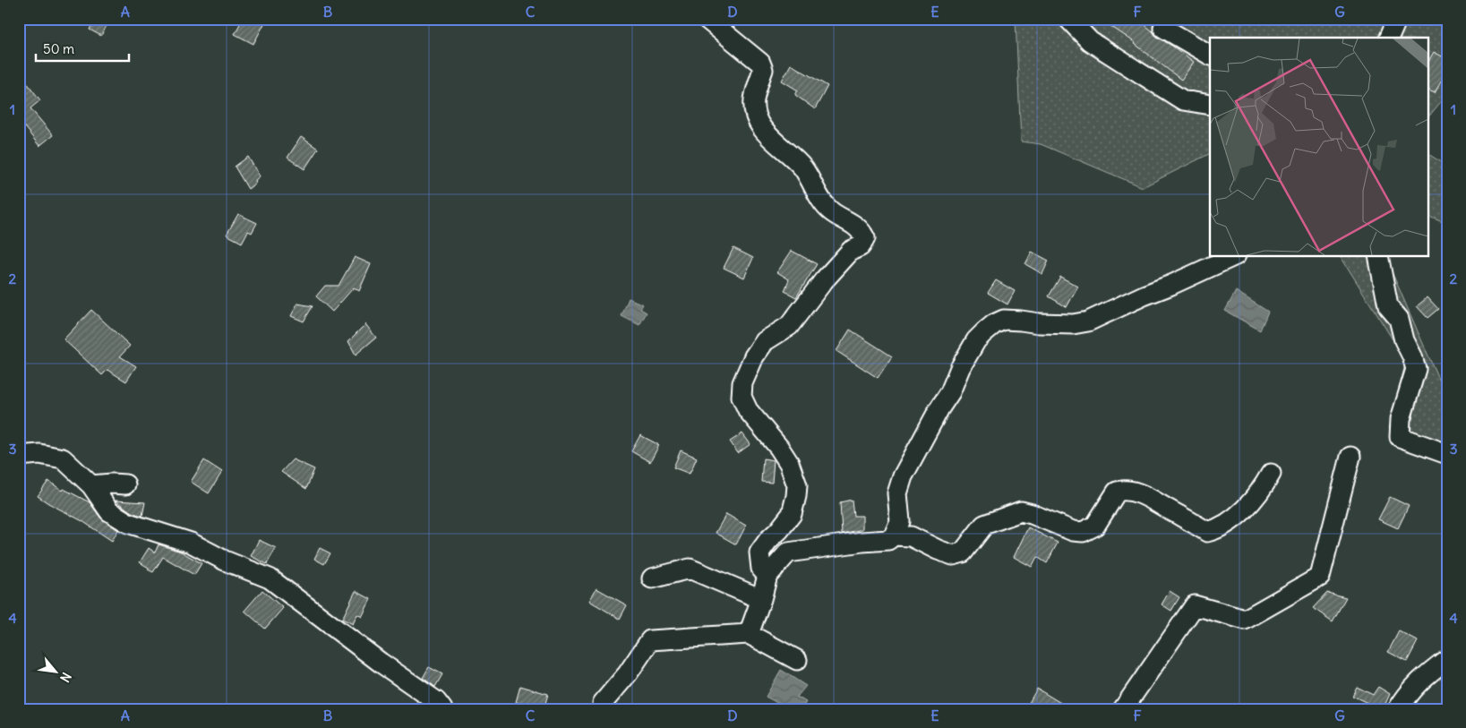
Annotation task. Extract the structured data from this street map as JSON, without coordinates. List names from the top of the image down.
{
  "scale_bar": "50 m",
  "north": "bottom right",
  "grid": {
    "columns": [
      "A",
      "B",
      "C",
      "D",
      "E",
      "F",
      "G"
    ],
    "rows": [
      "1",
      "2",
      "3",
      "4"
    ]
  }
}
